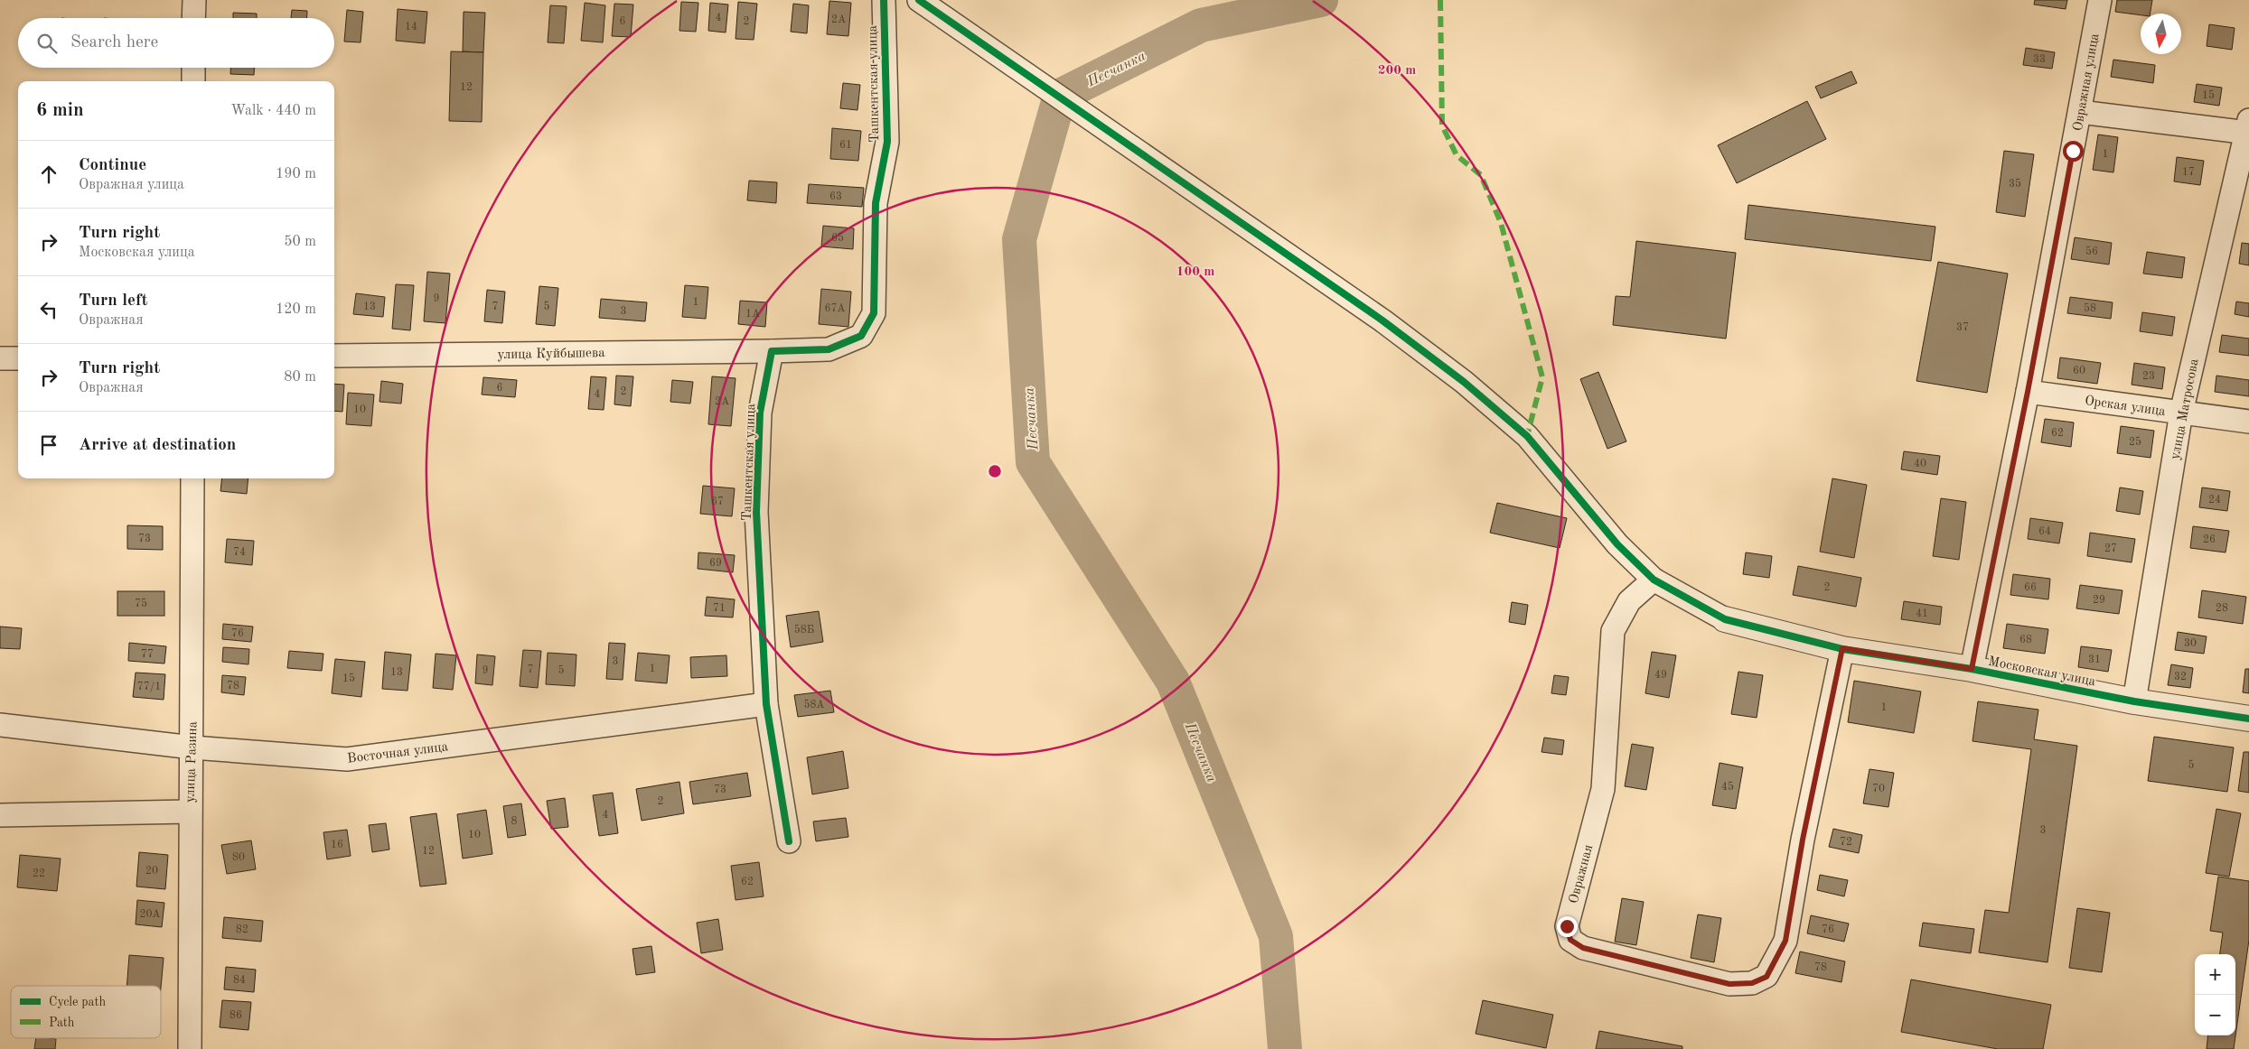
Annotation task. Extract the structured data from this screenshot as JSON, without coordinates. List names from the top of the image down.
{
  "streets": {
    "street": [
      "Овражная улица",
      "Ташкентская улица",
      "улица Куйбышева",
      "Орская улица",
      "улица Матросова",
      "Московская улица",
      "Восточная улица",
      "улица Разина",
      "Овражная"
    ]
  },
  "crossings": [
    ["Овражная улица", "Орская улица"],
    ["Овражная улица", "Московская улица"],
    ["Ташкентская улица", "улица Куйбышева"],
    ["Ташкентская улица", "Восточная улица"],
    ["Орская улица", "улица Матросова"],
    ["улица Матросова", "Московская улица"],
    ["Московская улица", "Овражная"],
    ["Восточная улица", "улица Разина"]
  ],
  "water": ["Песчанка"],
  "house_numbers": [
    "4",
    "2А",
    "6",
    "2",
    "14",
    "33",
    "12",
    "15",
    "61",
    "1",
    "17",
    "35",
    "63",
    "65",
    "56",
    "9",
    "1",
    "13",
    "7",
    "5",
    "67А",
    "58",
    "3",
    "1А",
    "37",
    "60",
    "23",
    "6",
    "2",
    "4",
    "2А",
    "10",
    "62",
    "25",
    "40",
    "24",
    "67",
    "64",
    "73",
    "26",
    "27",
    "74",
    "69",
    "2",
    "66",
    "29",
    "75",
    "71",
    "28",
    "41",
    "58Б",
    "76",
    "68",
    "30",
    "77",
    "31",
    "3",
    "1",
    "7",
    "9",
    "5",
    "13",
    "49",
    "32",
    "15",
    "78",
    "77/1",
    "58А",
    "1",
    "5",
    "45",
    "70",
    "73",
    "2",
    "4",
    "8",
    "3",
    "10",
    "72",
    "16",
    "12",
    "80",
    "20",
    "22",
    "62",
    "20А",
    "82",
    "76",
    "78",
    "84",
    "86"
  ],
  "legend": ["Cycle path", "Path"],
  "north": "bottom",
  "page": {
    "search": "Search here",
    "heading": ["6 min", "Walk · 440 m"],
    "list": [
      ["Continue", "Овражная улица", "190 m"],
      ["Turn right", "Московская улица", "50 m"],
      ["Turn left", "Овражная", "120 m"],
      ["Turn right", "Овражная", "80 m"],
      "Arrive at destination"
    ],
    "map_buttons": ["+", "−"]
  },
  "rings": ["200 m", "100 m"]
}
